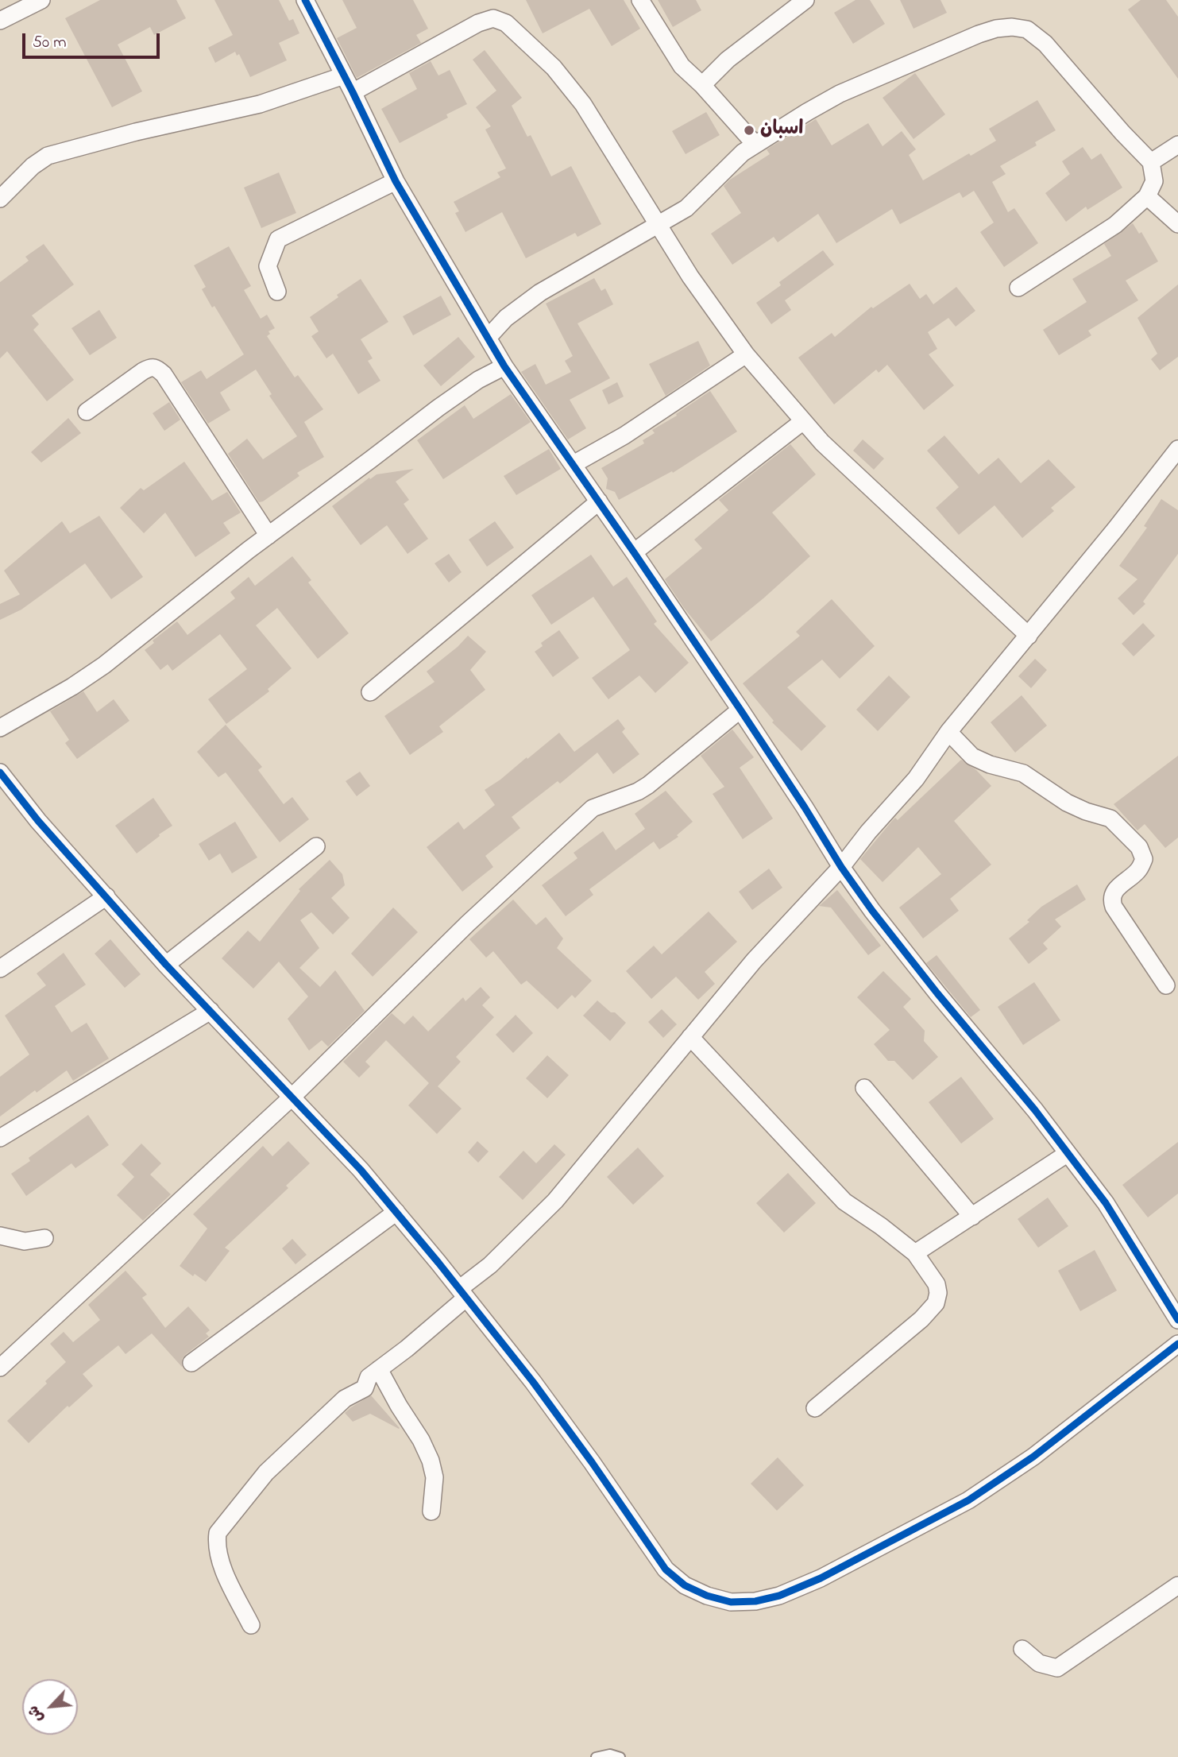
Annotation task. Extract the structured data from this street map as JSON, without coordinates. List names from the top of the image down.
{
  "places": ["اسبان"],
  "scale_bar": "50 m",
  "north": "bottom left"
}
